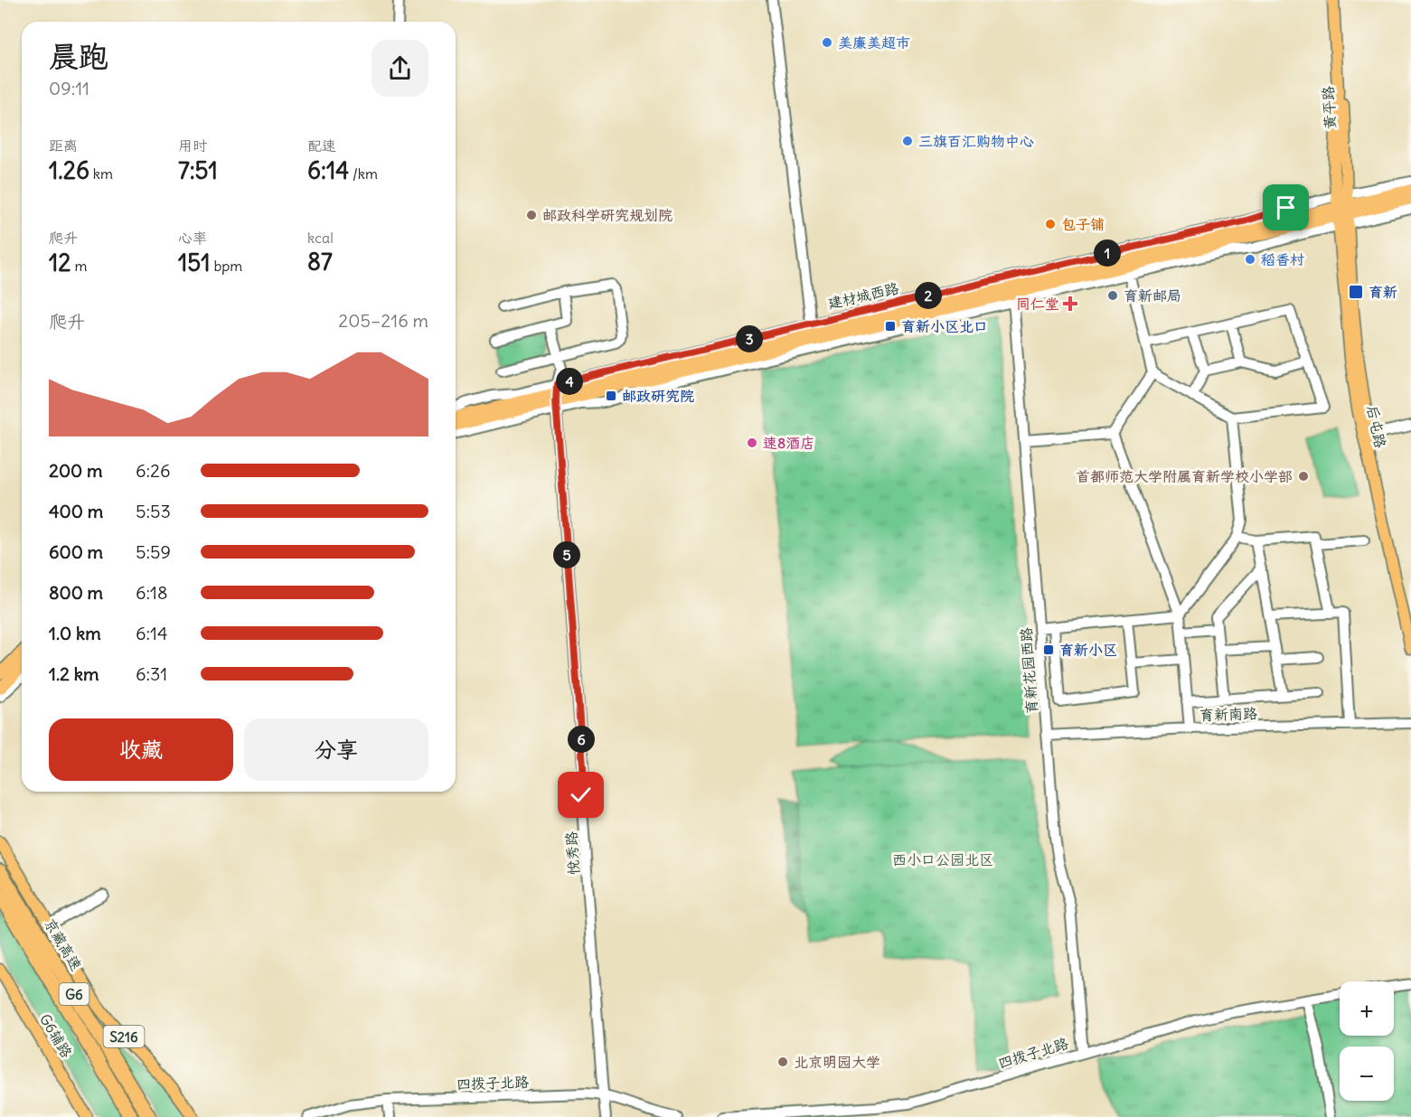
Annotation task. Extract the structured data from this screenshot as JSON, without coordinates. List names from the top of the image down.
{
  "streets": {
    "highway": ["京藏高速", "G6"],
    "main road": [
      "黄平路",
      "建材城西路",
      "后屯路",
      "G6辅路",
      "S216"
    ],
    "street": [
      "育新花园西路",
      "育新南路",
      "悦秀路",
      "四拨子北路"
    ]
  },
  "crossings": [
    ["黄平路", "建材城西路"],
    ["黄平路", "后屯路"],
    ["建材城西路", "后屯路"],
    ["建材城西路", "育新花园西路"],
    ["建材城西路", "悦秀路"],
    ["育新花园西路", "育新南路"],
    ["育新花园西路", "四拨子北路"],
    ["悦秀路", "四拨子北路"]
  ],
  "parks": ["西小口公园北区"],
  "places": {
    "other": [
      "美廉美超市",
      "三旗百汇购物中心",
      "邮政科学研究规划院",
      "包子铺",
      "稻香村",
      "育新邮局",
      "速8酒店",
      "首都师范大学附属育新学校小学部",
      "北京明园大学"
    ],
    "transit": [
      "育新",
      "育新小区北口",
      "邮政研究院",
      "育新小区"
    ],
    "health": ["同仁堂"]
  },
  "page": {
    "heading": ["晨跑", "09:11"],
    "stats": [
      ["距离", "1.26 km"],
      ["用时", "7:51"],
      ["配速", "6:14 /km"],
      ["爬升", "12 m"],
      ["心率", "151 bpm"],
      ["kcal", "87"]
    ],
    "pins": [
      "1",
      "2",
      "3",
      "4",
      "5",
      "6"
    ],
    "chart": ["爬升", "205–216 m"],
    "list": [
      {
        "name": "200 m",
        "note": "6:26"
      },
      {
        "name": "400 m",
        "note": "5:53"
      },
      {
        "name": "600 m",
        "note": "5:59"
      },
      {
        "name": "800 m",
        "note": "6:18"
      },
      {
        "name": "1.0 km",
        "note": "6:14"
      },
      {
        "name": "1.2 km",
        "note": "6:31"
      }
    ],
    "buttons": ["收藏", "分享"],
    "map_buttons": ["+", "−"]
  }
}
